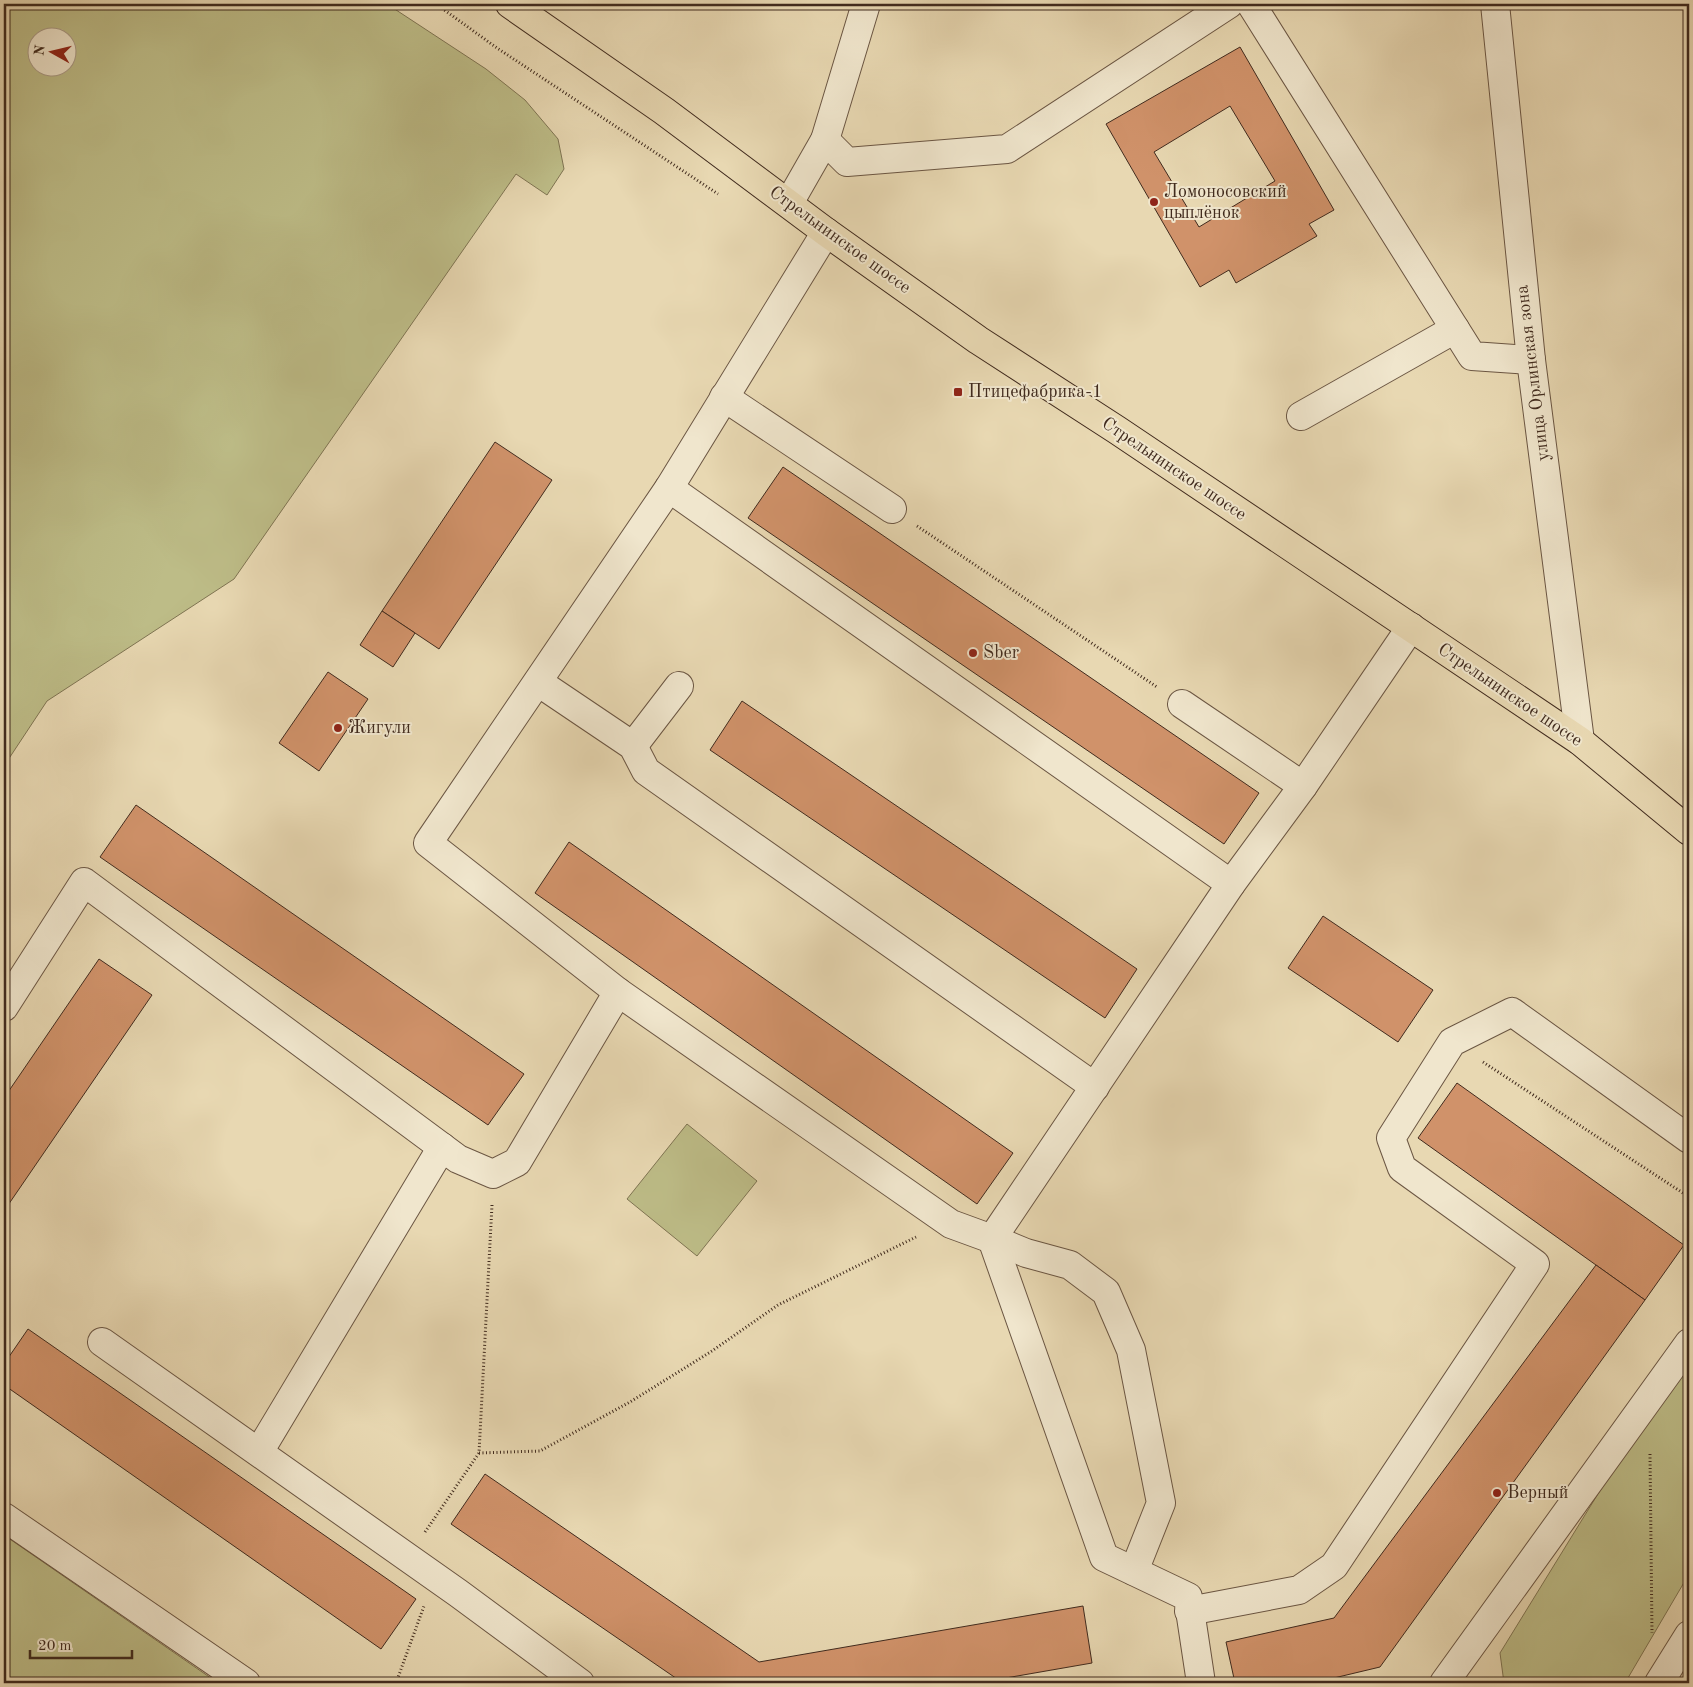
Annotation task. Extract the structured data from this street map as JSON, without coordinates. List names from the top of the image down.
{
  "streets": {
    "main road": ["Стрельнинское шоссе"],
    "street": ["улица Орлинская зона"]
  },
  "crossings": [
    ["Стрельнинское шоссе", "улица Орлинская зона"]
  ],
  "places": {
    "other": [
      "Ломоносовский цыплёнок",
      "Sber",
      "Жигули",
      "Верный"
    ],
    "transit": ["Птицефабрика-1"]
  },
  "scale_bar": "20 m",
  "north": "left"
}
